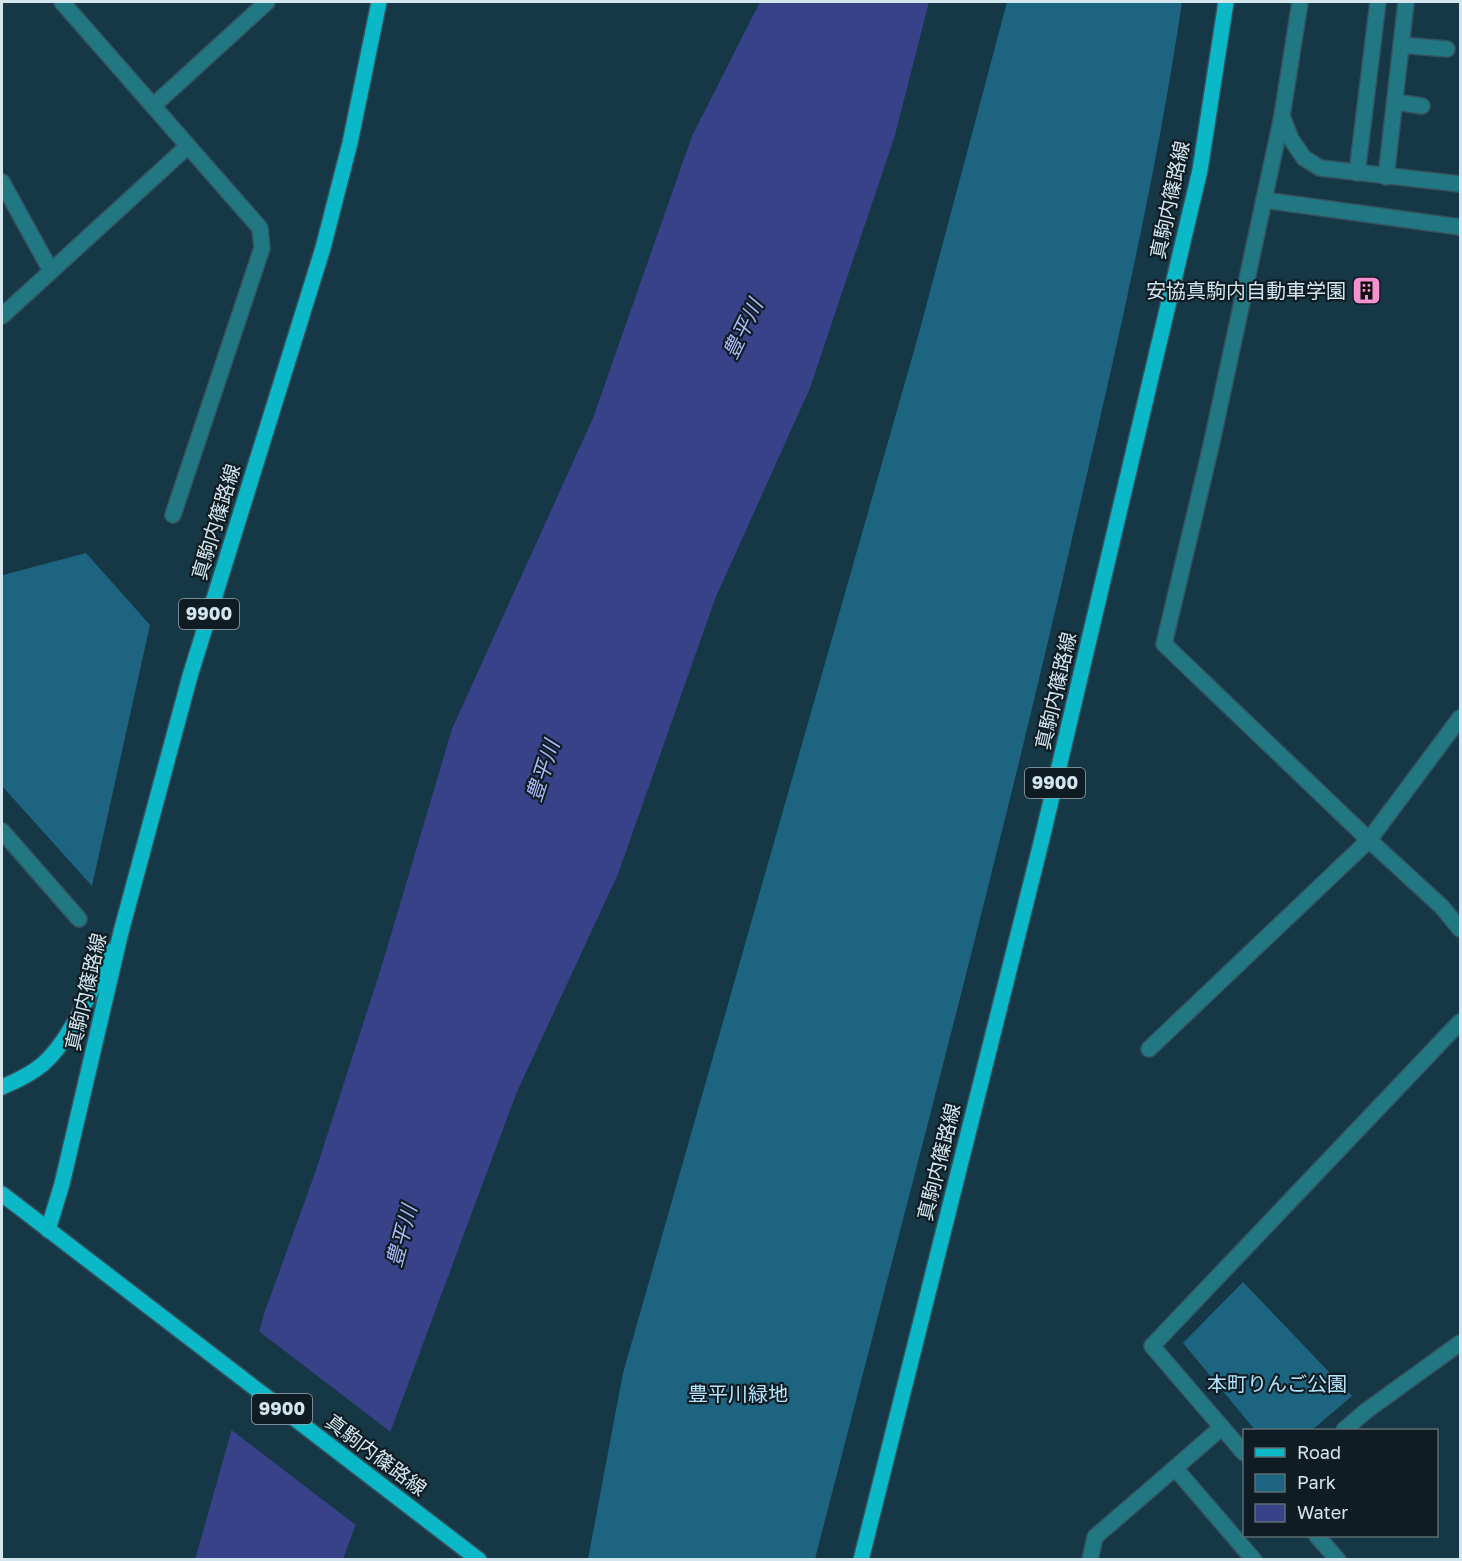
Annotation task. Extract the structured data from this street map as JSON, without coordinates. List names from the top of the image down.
{
  "streets": {
    "main road": ["真駒内篠路線", "9900"]
  },
  "water": ["豊平川"],
  "parks": ["本町りんご公園", "豊平川緑地"],
  "places": {
    "building": ["安協真駒内自動車学園"]
  },
  "legend": ["Road", "Park", "Water"]
}
